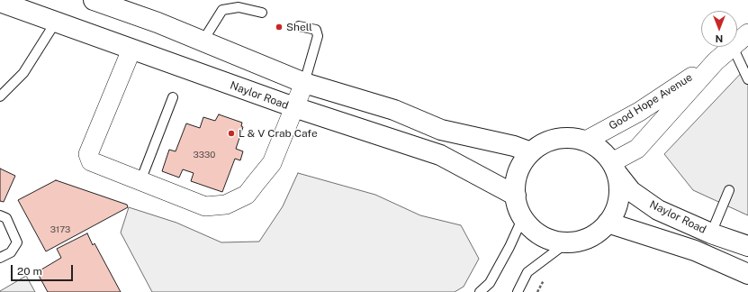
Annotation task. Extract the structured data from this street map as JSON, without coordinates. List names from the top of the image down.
{
  "streets": {
    "main road": ["Naylor Road"],
    "street": ["Good Hope Avenue"]
  },
  "crossings": [
    ["Naylor Road", "Good Hope Avenue"]
  ],
  "places": ["Shell", "L & V Crab Cafe"],
  "house_numbers": ["3330", "3173"],
  "scale_bar": "20 m",
  "north": "bottom"
}
